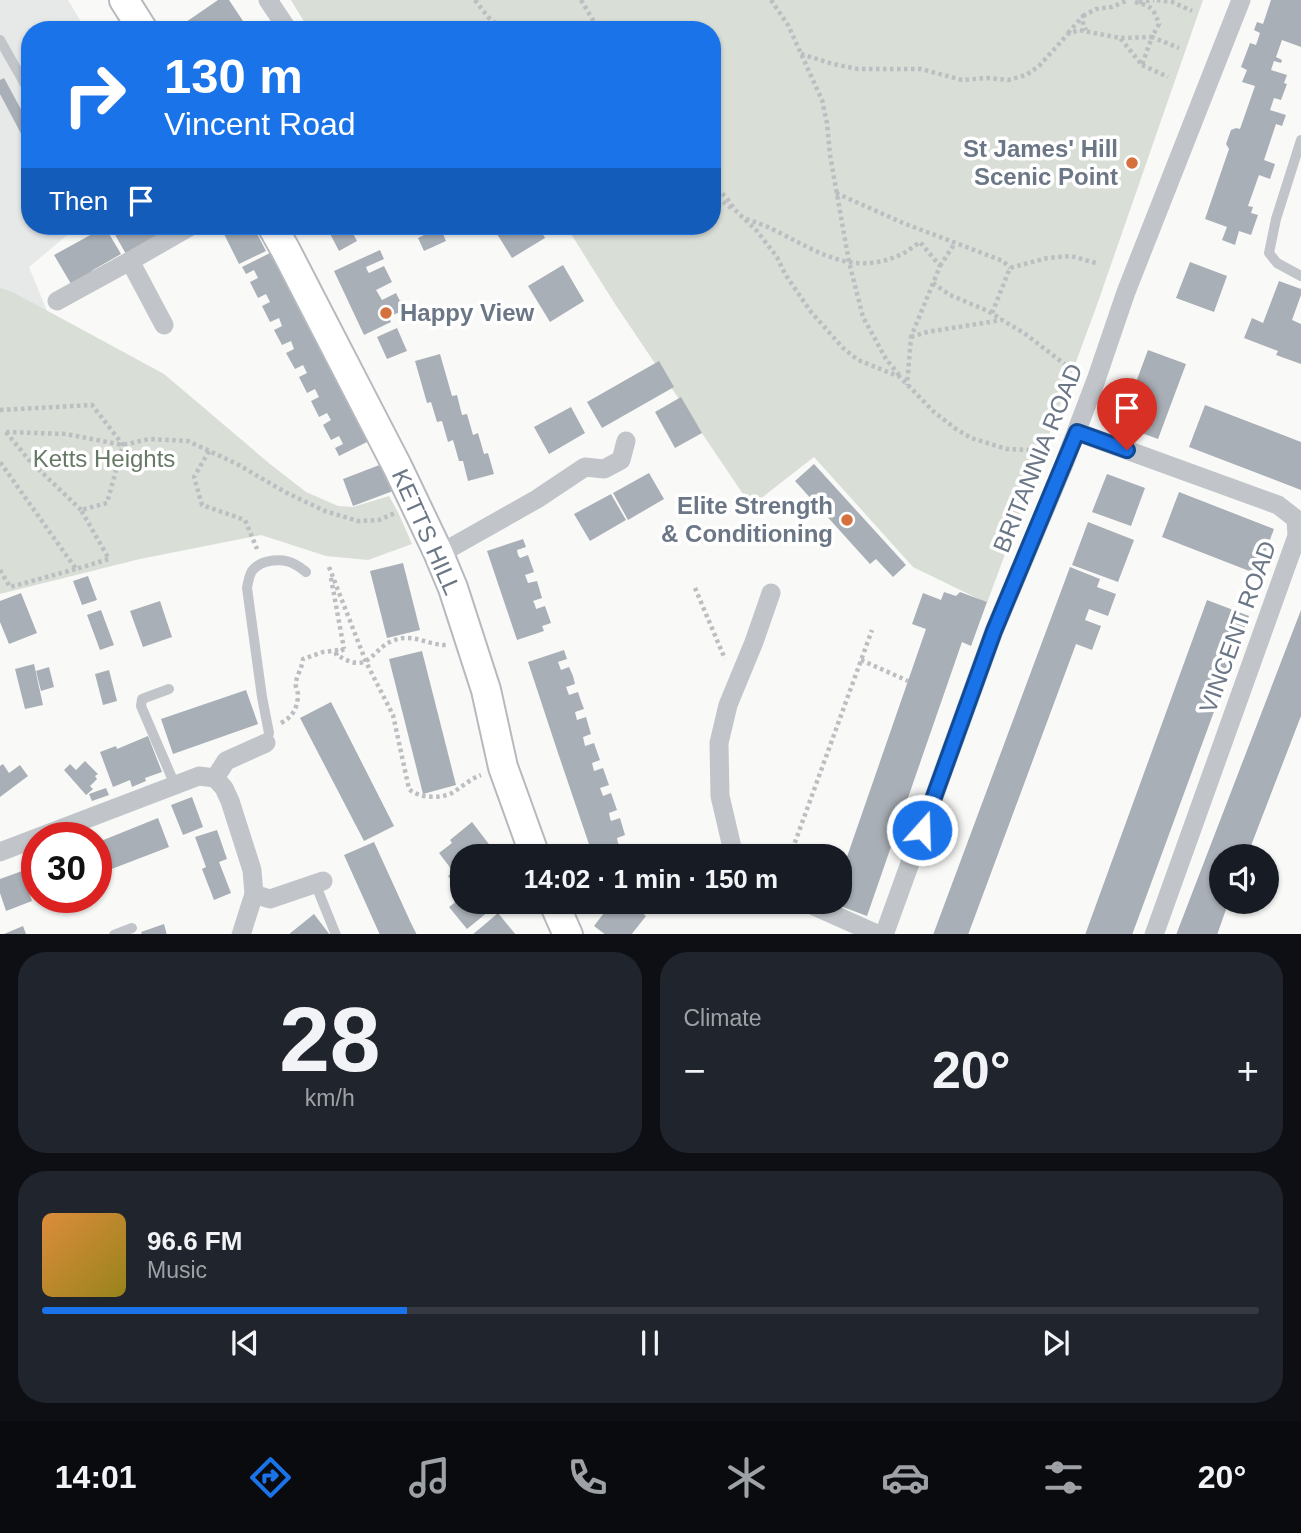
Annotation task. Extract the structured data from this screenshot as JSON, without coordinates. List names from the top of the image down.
{
  "streets": {
    "main road": ["KETTS HILL"],
    "street": ["BRITANNIA ROAD", "VINCENT ROAD"]
  },
  "crossings": [
    ["BRITANNIA ROAD", "VINCENT ROAD"]
  ],
  "parks": ["Ketts Heights"],
  "places": ["St James' Hill Scenic Point", "Happy View", "Elite Strength & Conditioning"],
  "page": {
    "turn": ["130 m", "Vincent Road"],
    "then": "Then",
    "limit": "30",
    "trip": "14:02 · 1 min · 150 m",
    "tile": [
      ["28", "km/h"],
      "Climate"
    ],
    "heat": ["−", "20°", "+"],
    "song": ["96.6 FM", "Music"],
    "tabs": ["14:01", "20°"]
  }
}
